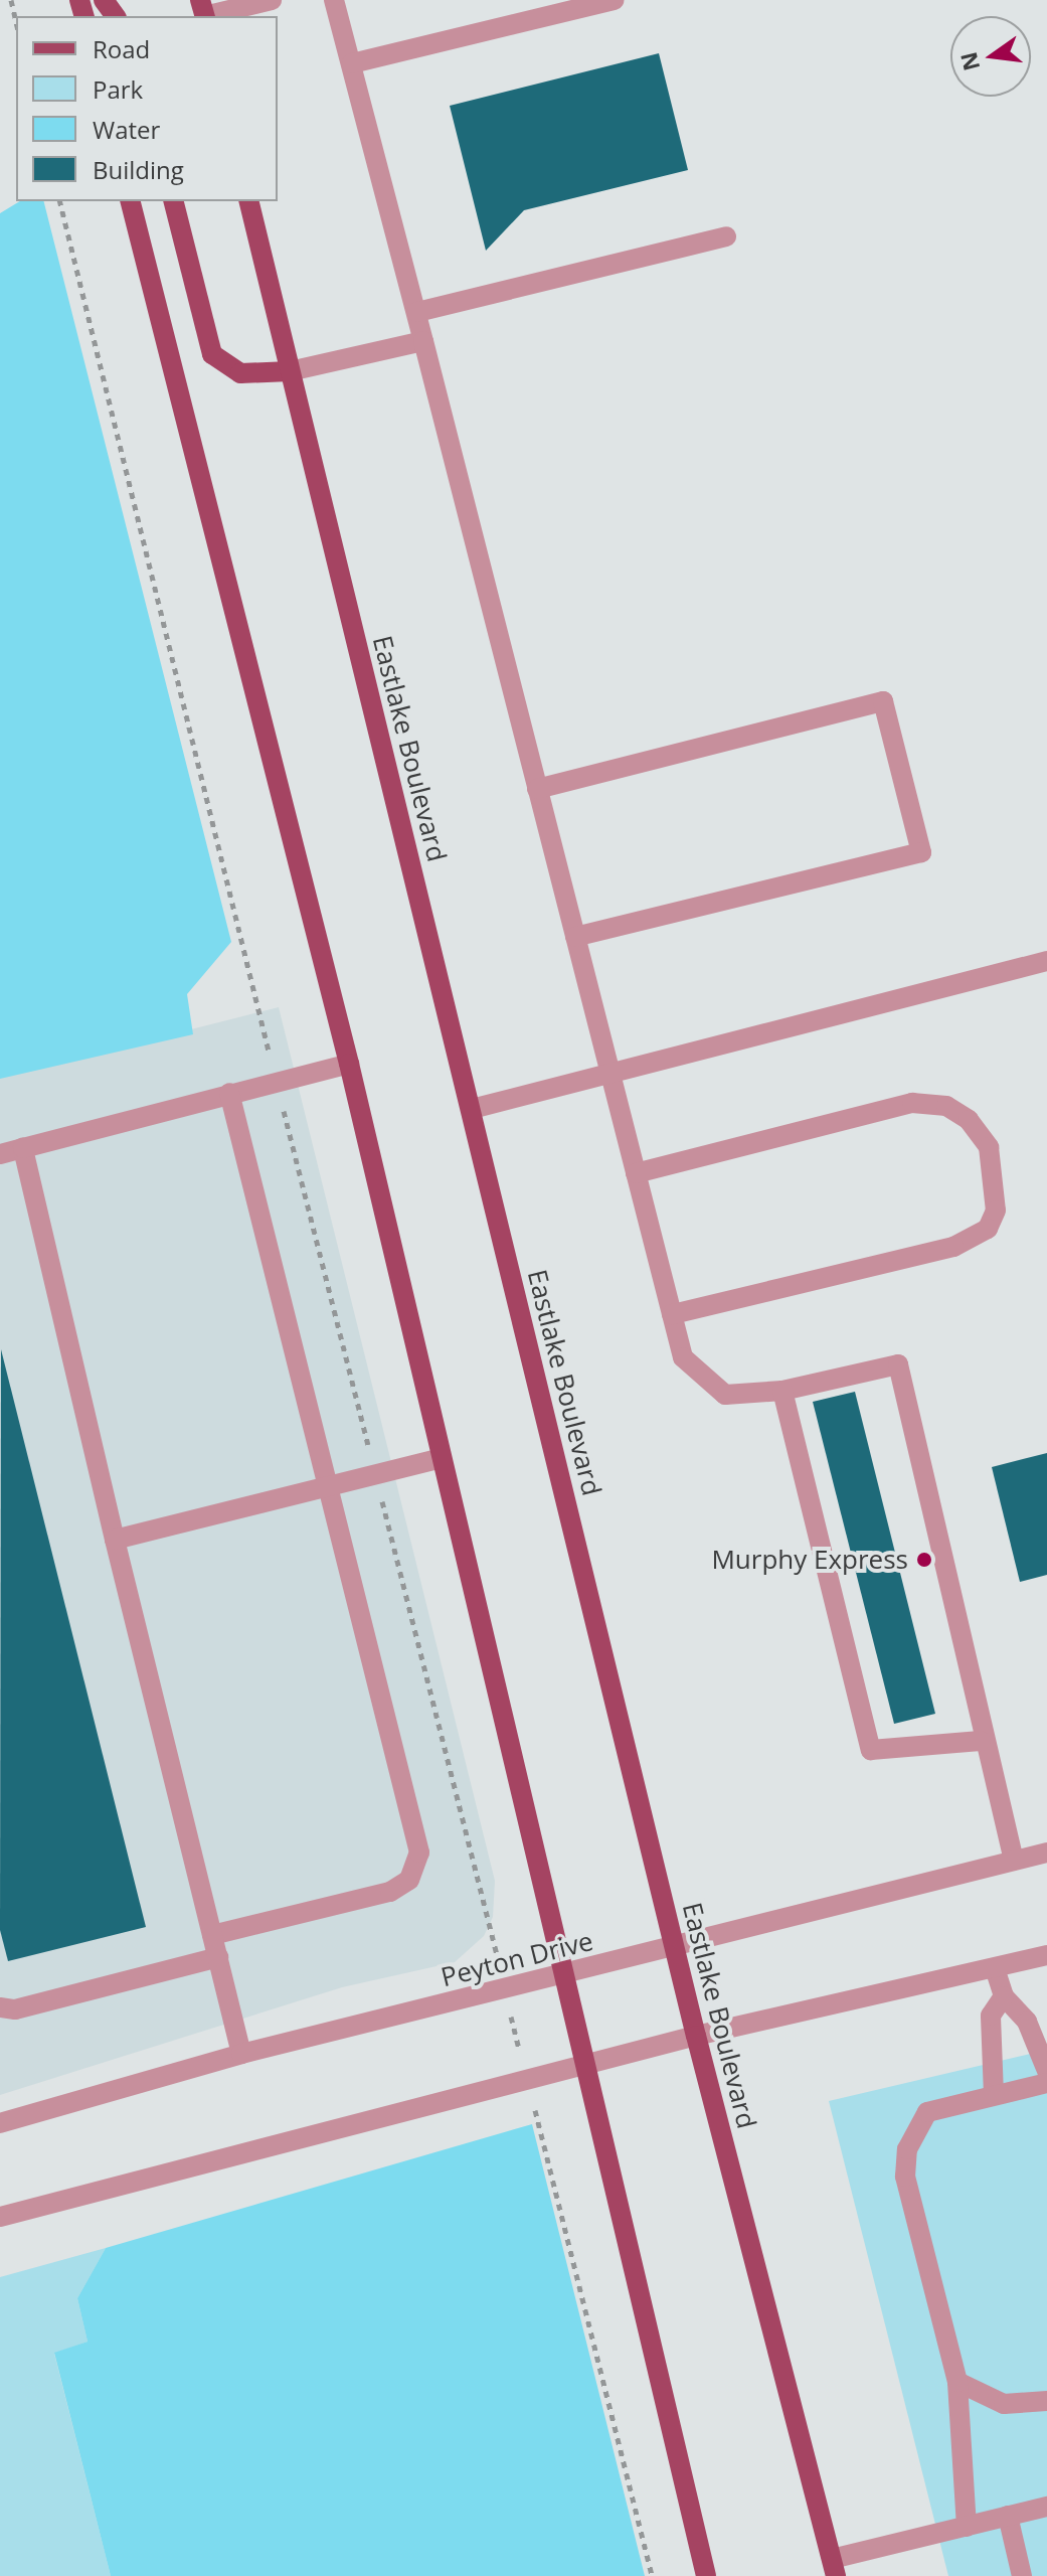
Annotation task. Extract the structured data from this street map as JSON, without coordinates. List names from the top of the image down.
{
  "streets": {
    "main road": ["Eastlake Boulevard"],
    "street": ["Peyton Drive"]
  },
  "crossings": [
    ["Eastlake Boulevard", "Peyton Drive"]
  ],
  "places": ["Murphy Express"],
  "legend": [
    "Road",
    "Park",
    "Water",
    "Building"
  ],
  "north": "left"
}
